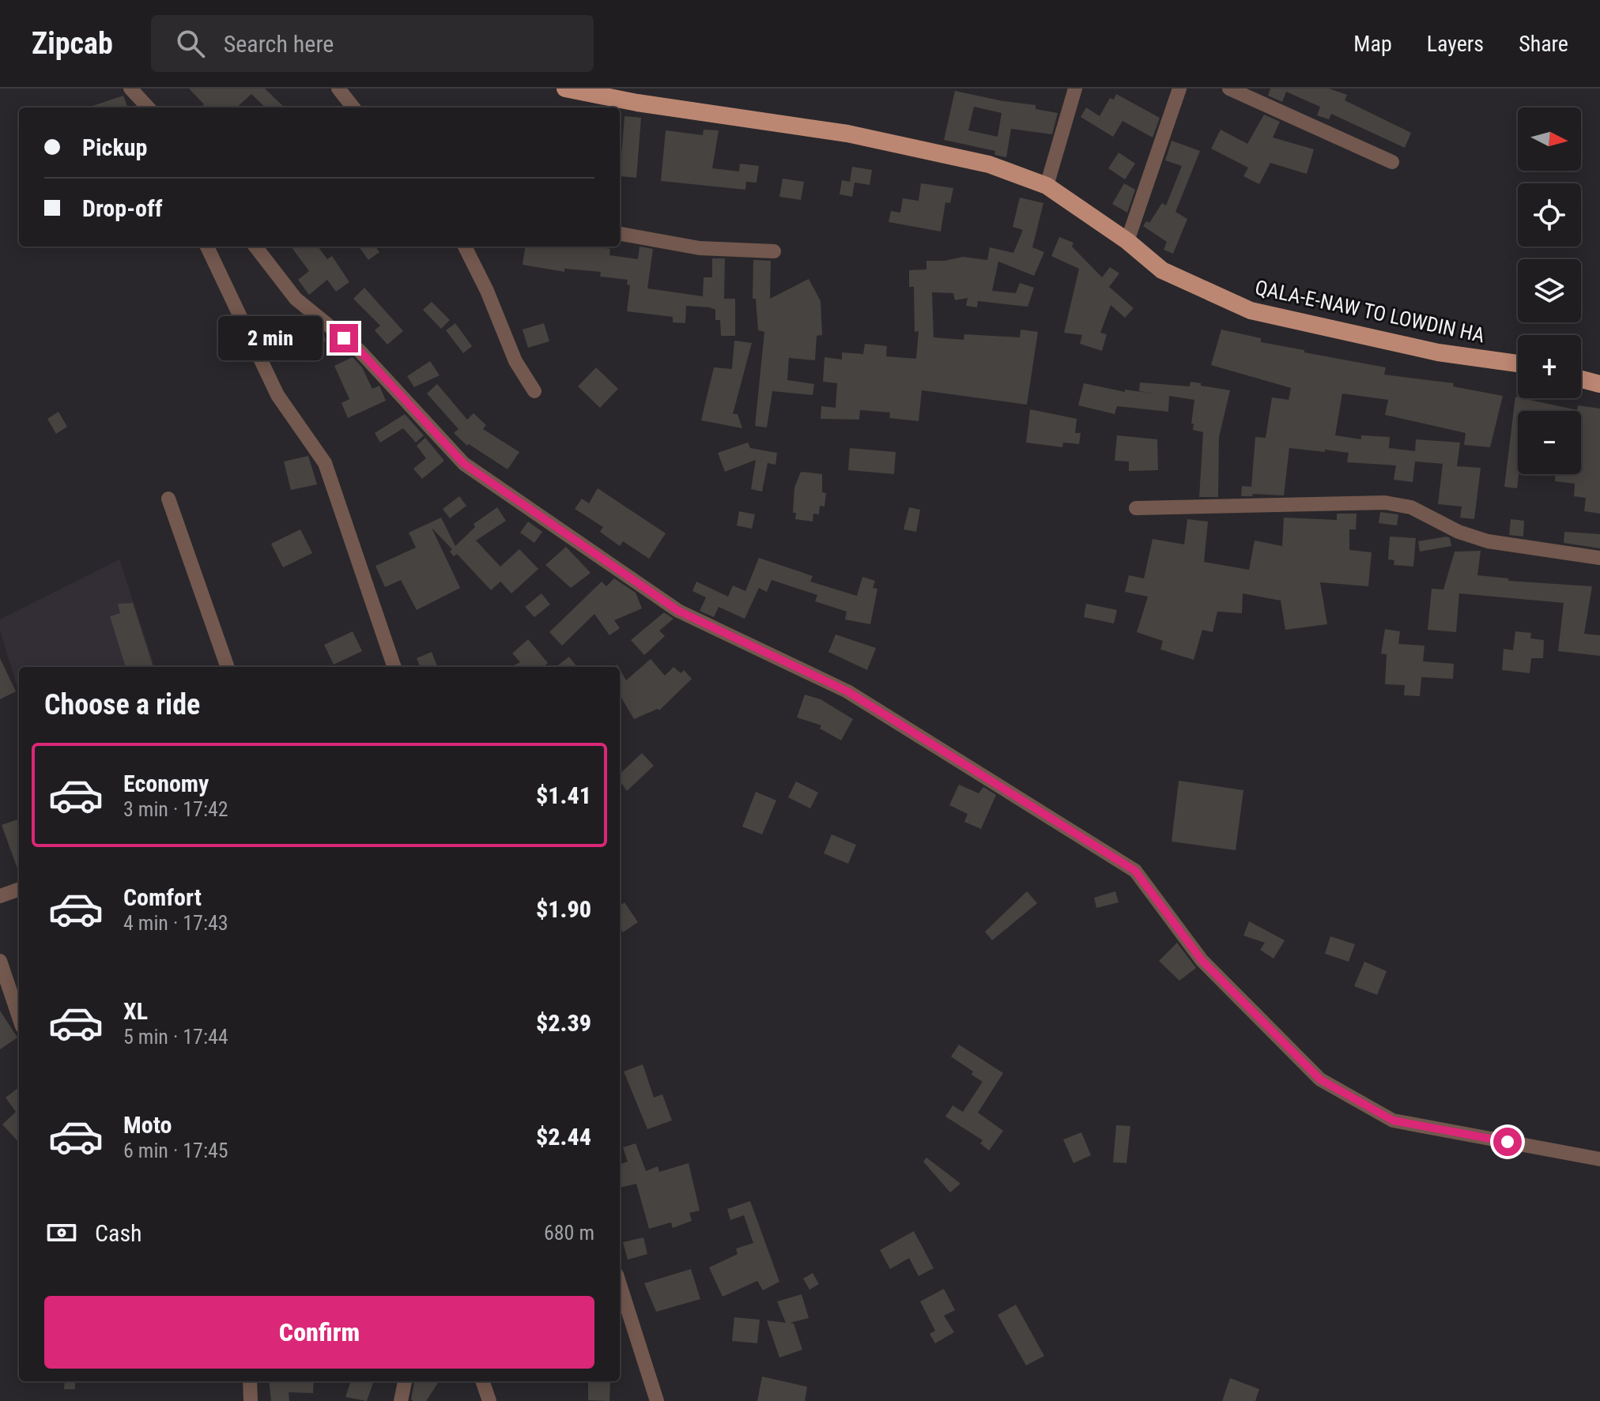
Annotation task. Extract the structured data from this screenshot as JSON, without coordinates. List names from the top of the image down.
{
  "streets": {
    "main road": ["QALA-E-NAW TO LOWDIN HA"]
  },
  "north": "right",
  "page": {
    "header": "Zipcab",
    "search": "Search here",
    "nav": ["Map", "Layers", "Share"],
    "map_buttons": ["+", "−"],
    "banner": ["Pickup", "Drop-off"],
    "bubble": "2 min",
    "heading": "Choose a ride",
    "list": [
      {
        "name": "Economy",
        "note": "3 min · 17:42",
        "value": "$1.41"
      },
      {
        "name": "Comfort",
        "note": "4 min · 17:43",
        "value": "$1.90"
      },
      {
        "name": "XL",
        "note": "5 min · 17:44",
        "value": "$2.39"
      },
      {
        "name": "Moto",
        "note": "6 min · 17:45",
        "value": "$2.44"
      }
    ],
    "pay": ["Cash", "680 m"],
    "buttons": "Confirm"
  }
}
